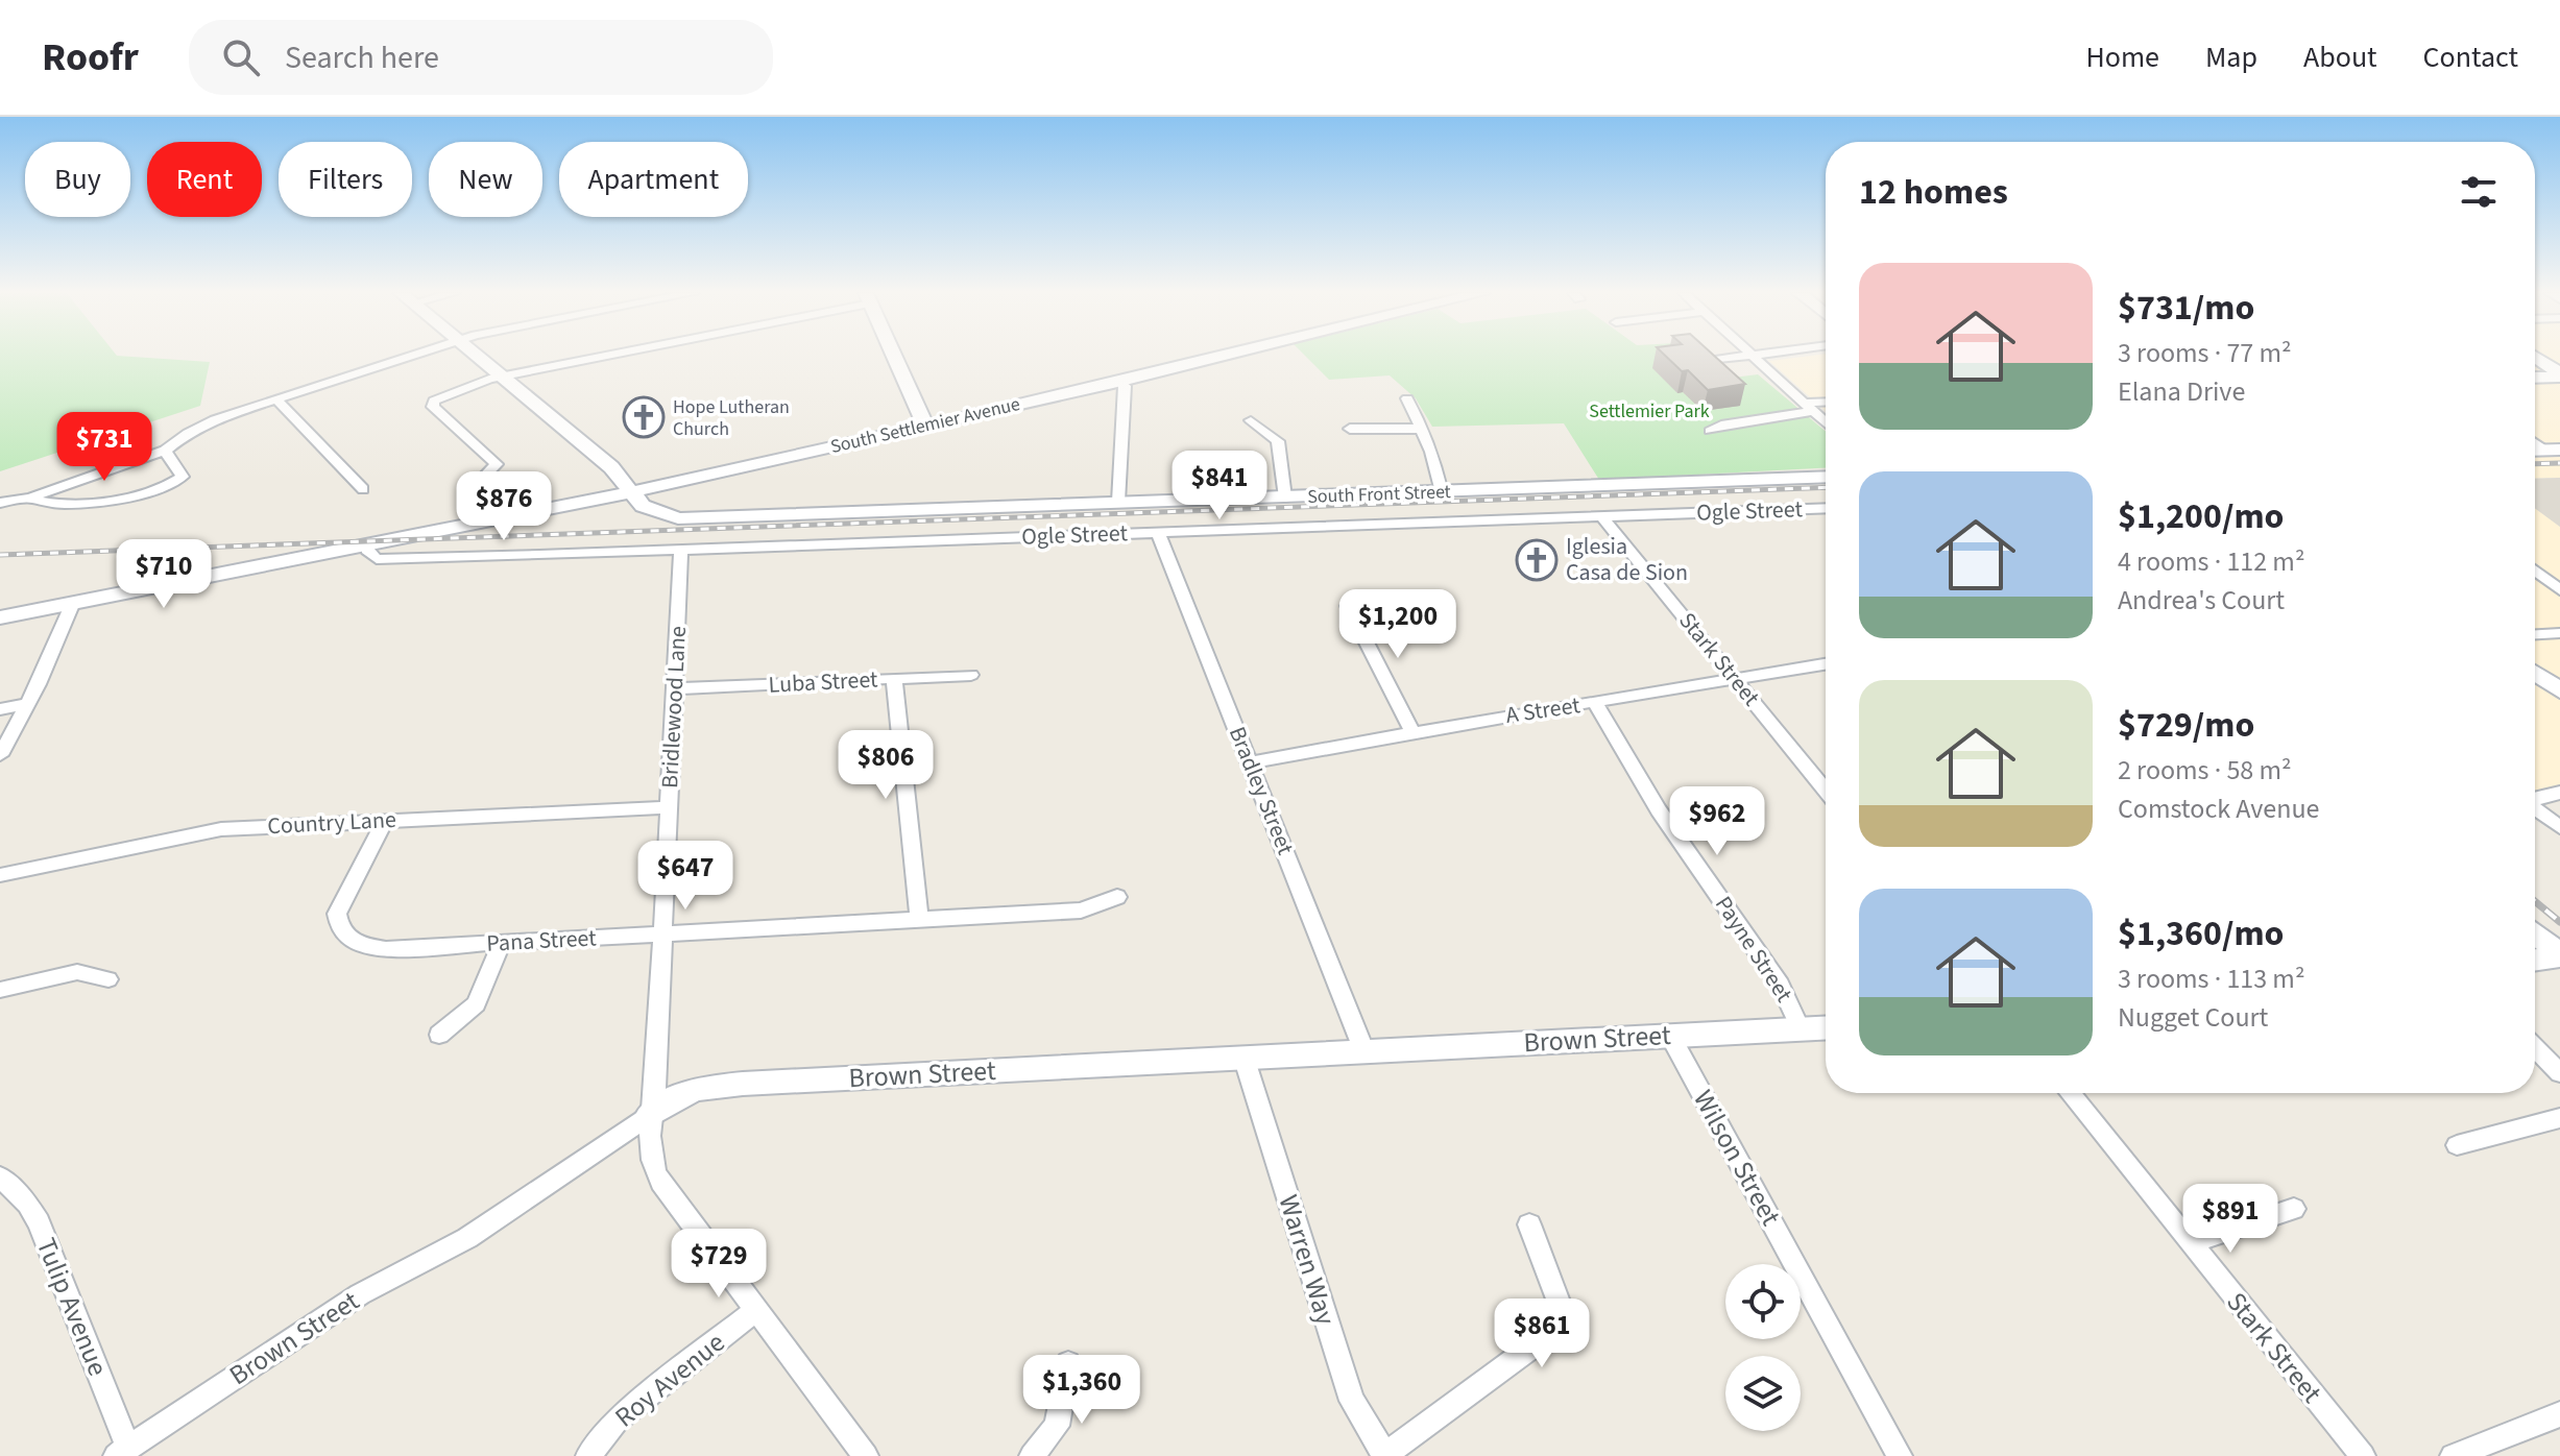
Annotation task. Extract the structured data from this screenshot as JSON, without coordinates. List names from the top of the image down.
{
  "streets": {
    "main road": ["South Settlemier Avenue", "South Front Street", "Brown Street"],
    "street": [
      "Ogle Street",
      "Stark Street",
      "Luba Street",
      "Bridlewood Lane",
      "A Street",
      "Bradley Street",
      "Country Lane",
      "Pana Street",
      "Payne Street",
      "Wilson Street",
      "Warren Way",
      "Tulip Avenue",
      "Roy Avenue"
    ]
  },
  "crossings": [
    ["South Settlemier Avenue", "South Front Street"],
    ["South Settlemier Avenue", "Ogle Street"],
    ["Ogle Street", "Stark Street"],
    ["Ogle Street", "Bridlewood Lane"],
    ["Ogle Street", "Bradley Street"],
    ["Stark Street", "A Street"],
    ["Luba Street", "Bridlewood Lane"],
    ["Bridlewood Lane", "Country Lane"],
    ["Bridlewood Lane", "Pana Street"],
    ["Bridlewood Lane", "Brown Street"],
    ["Bridlewood Lane", "Roy Avenue"],
    ["A Street", "Bradley Street"],
    ["A Street", "Payne Street"],
    ["Bradley Street", "Brown Street"],
    ["Country Lane", "Pana Street"],
    ["Payne Street", "Brown Street"],
    ["Brown Street", "Wilson Street"],
    ["Brown Street", "Warren Way"],
    ["Brown Street", "Tulip Avenue"]
  ],
  "parks": ["Settlemier Park"],
  "places": {
    "church": ["Hope Lutheran Church", "Iglesia Casa de Sion"]
  },
  "page": {
    "header": "Roofr",
    "search": "Search here",
    "nav": [
      "Home",
      "Map",
      "About",
      "Contact"
    ],
    "chip": [
      "Buy",
      "Rent",
      "Filters",
      "New",
      "Apartment"
    ],
    "heading": "12 homes",
    "list": [
      {
        "name": "$731/mo",
        "note": "3 rooms · 77 m² · Elana Drive"
      },
      {
        "name": "$1,200/mo",
        "note": "4 rooms · 112 m² · Andrea's Court"
      },
      {
        "name": "$729/mo",
        "note": "2 rooms · 58 m² · Comstock Avenue"
      },
      {
        "name": "$1,360/mo",
        "note": "3 rooms · 113 m² · Nugget Court"
      }
    ],
    "price": [
      "$731",
      "$841",
      "$876",
      "$710",
      "$1,200",
      "$806",
      "$962",
      "$647",
      "$891",
      "$729",
      "$861",
      "$1,360"
    ]
  }
}
